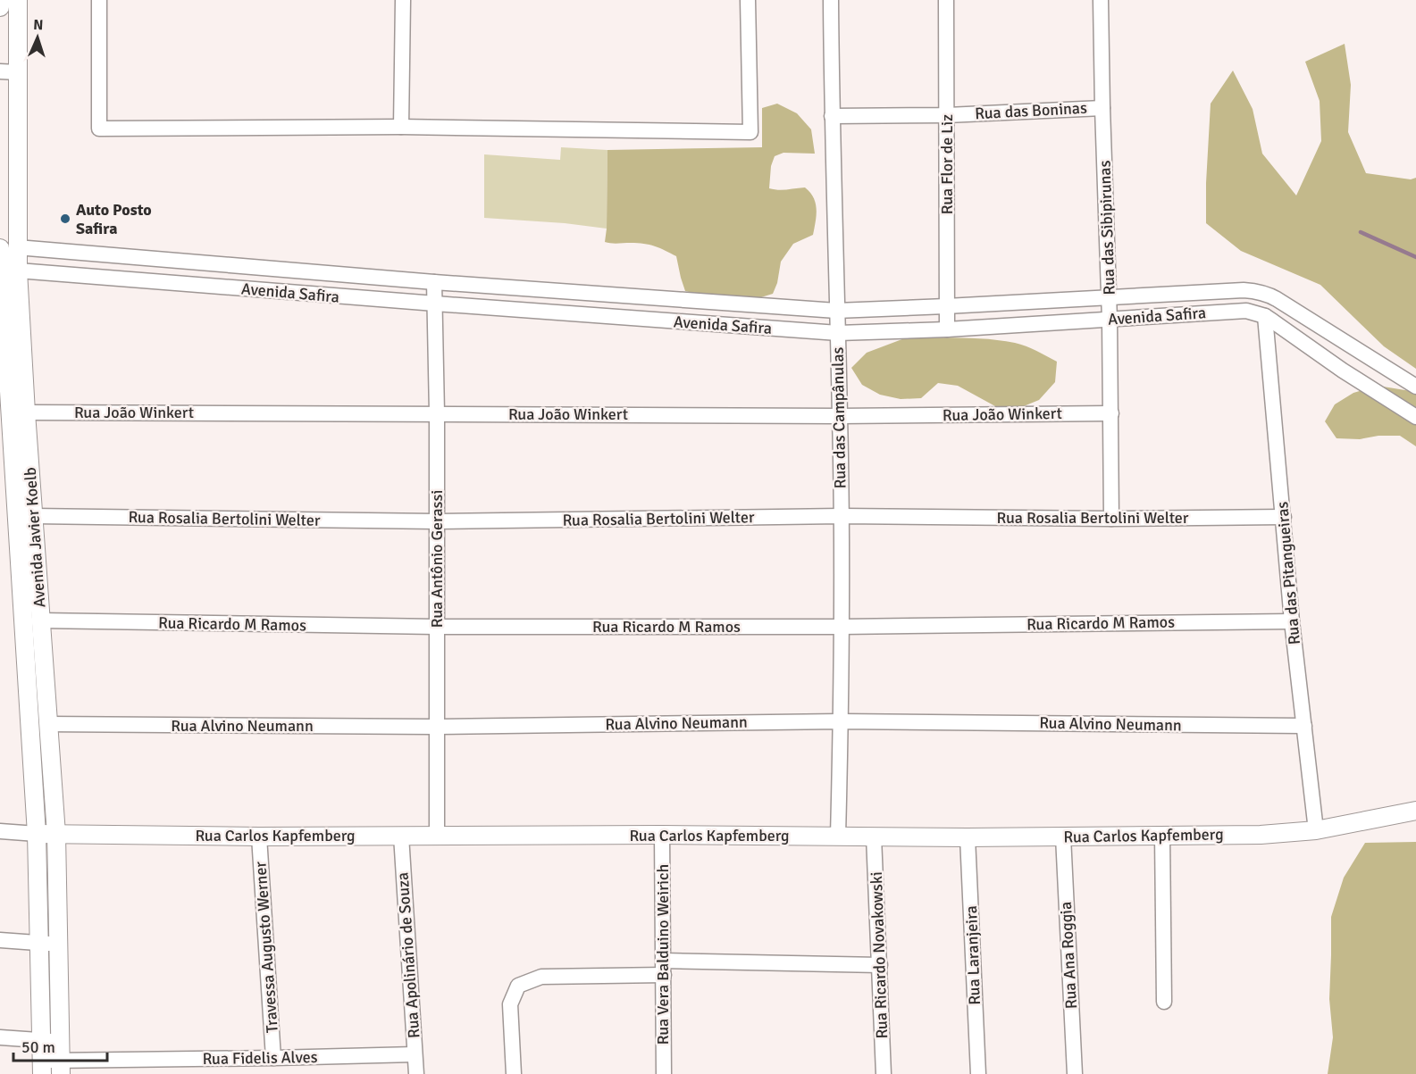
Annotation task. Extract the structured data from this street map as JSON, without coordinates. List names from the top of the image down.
{
  "streets": {
    "street": [
      "Rua das Boninas",
      "Rua Flor de Liz",
      "Rua das Sibipirunas",
      "Avenida Safira",
      "Rua João Winkert",
      "Rua das Campânulas",
      "Rua Rosalia Bertolini Welter",
      "Avenida Javier Koelb",
      "Rua Antônio Gerassi",
      "Rua das Pitangueiras",
      "Rua Ricardo M Ramos",
      "Rua Alvino Neumann",
      "Rua Carlos Kapfemberg",
      "Travessa Augusto Werner",
      "Rua Vera Balduino Weirich",
      "Rua Apolinário de Souza",
      "Rua Ricardo Novakowski",
      "Rua Laranjeira",
      "Rua Ana Roggia",
      "Rua Fidelis Alves"
    ]
  },
  "crossings": [
    ["Rua das Boninas", "Rua Flor de Liz"],
    ["Rua das Boninas", "Rua das Sibipirunas"],
    ["Rua das Boninas", "Rua das Campânulas"],
    ["Rua Flor de Liz", "Avenida Safira"],
    ["Rua das Sibipirunas", "Avenida Safira"],
    ["Rua das Sibipirunas", "Rua João Winkert"],
    ["Rua das Sibipirunas", "Rua Rosalia Bertolini Welter"],
    ["Avenida Safira", "Rua das Campânulas"],
    ["Avenida Safira", "Avenida Javier Koelb"],
    ["Avenida Safira", "Rua Antônio Gerassi"],
    ["Avenida Safira", "Rua das Pitangueiras"],
    ["Rua João Winkert", "Rua das Campânulas"],
    ["Rua João Winkert", "Avenida Javier Koelb"],
    ["Rua João Winkert", "Rua Antônio Gerassi"],
    ["Rua das Campânulas", "Rua Rosalia Bertolini Welter"],
    ["Rua das Campânulas", "Rua Ricardo M Ramos"],
    ["Rua das Campânulas", "Rua Alvino Neumann"],
    ["Rua das Campânulas", "Rua Carlos Kapfemberg"],
    ["Rua Rosalia Bertolini Welter", "Avenida Javier Koelb"],
    ["Rua Rosalia Bertolini Welter", "Rua Antônio Gerassi"],
    ["Rua Rosalia Bertolini Welter", "Rua das Pitangueiras"],
    ["Avenida Javier Koelb", "Rua Ricardo M Ramos"],
    ["Avenida Javier Koelb", "Rua Alvino Neumann"],
    ["Avenida Javier Koelb", "Rua Carlos Kapfemberg"],
    ["Avenida Javier Koelb", "Rua Fidelis Alves"],
    ["Rua Antônio Gerassi", "Rua Ricardo M Ramos"],
    ["Rua Antônio Gerassi", "Rua Alvino Neumann"],
    ["Rua Antônio Gerassi", "Rua Carlos Kapfemberg"],
    ["Rua das Pitangueiras", "Rua Ricardo M Ramos"],
    ["Rua das Pitangueiras", "Rua Alvino Neumann"],
    ["Rua das Pitangueiras", "Rua Carlos Kapfemberg"],
    ["Rua Carlos Kapfemberg", "Travessa Augusto Werner"],
    ["Rua Carlos Kapfemberg", "Rua Vera Balduino Weirich"],
    ["Rua Carlos Kapfemberg", "Rua Apolinário de Souza"],
    ["Rua Carlos Kapfemberg", "Rua Ricardo Novakowski"],
    ["Rua Carlos Kapfemberg", "Rua Laranjeira"],
    ["Rua Carlos Kapfemberg", "Rua Ana Roggia"],
    ["Travessa Augusto Werner", "Rua Fidelis Alves"],
    ["Rua Apolinário de Souza", "Rua Fidelis Alves"]
  ],
  "places": ["Auto Posto Safira"],
  "scale_bar": "50 m",
  "north": "top"
}
